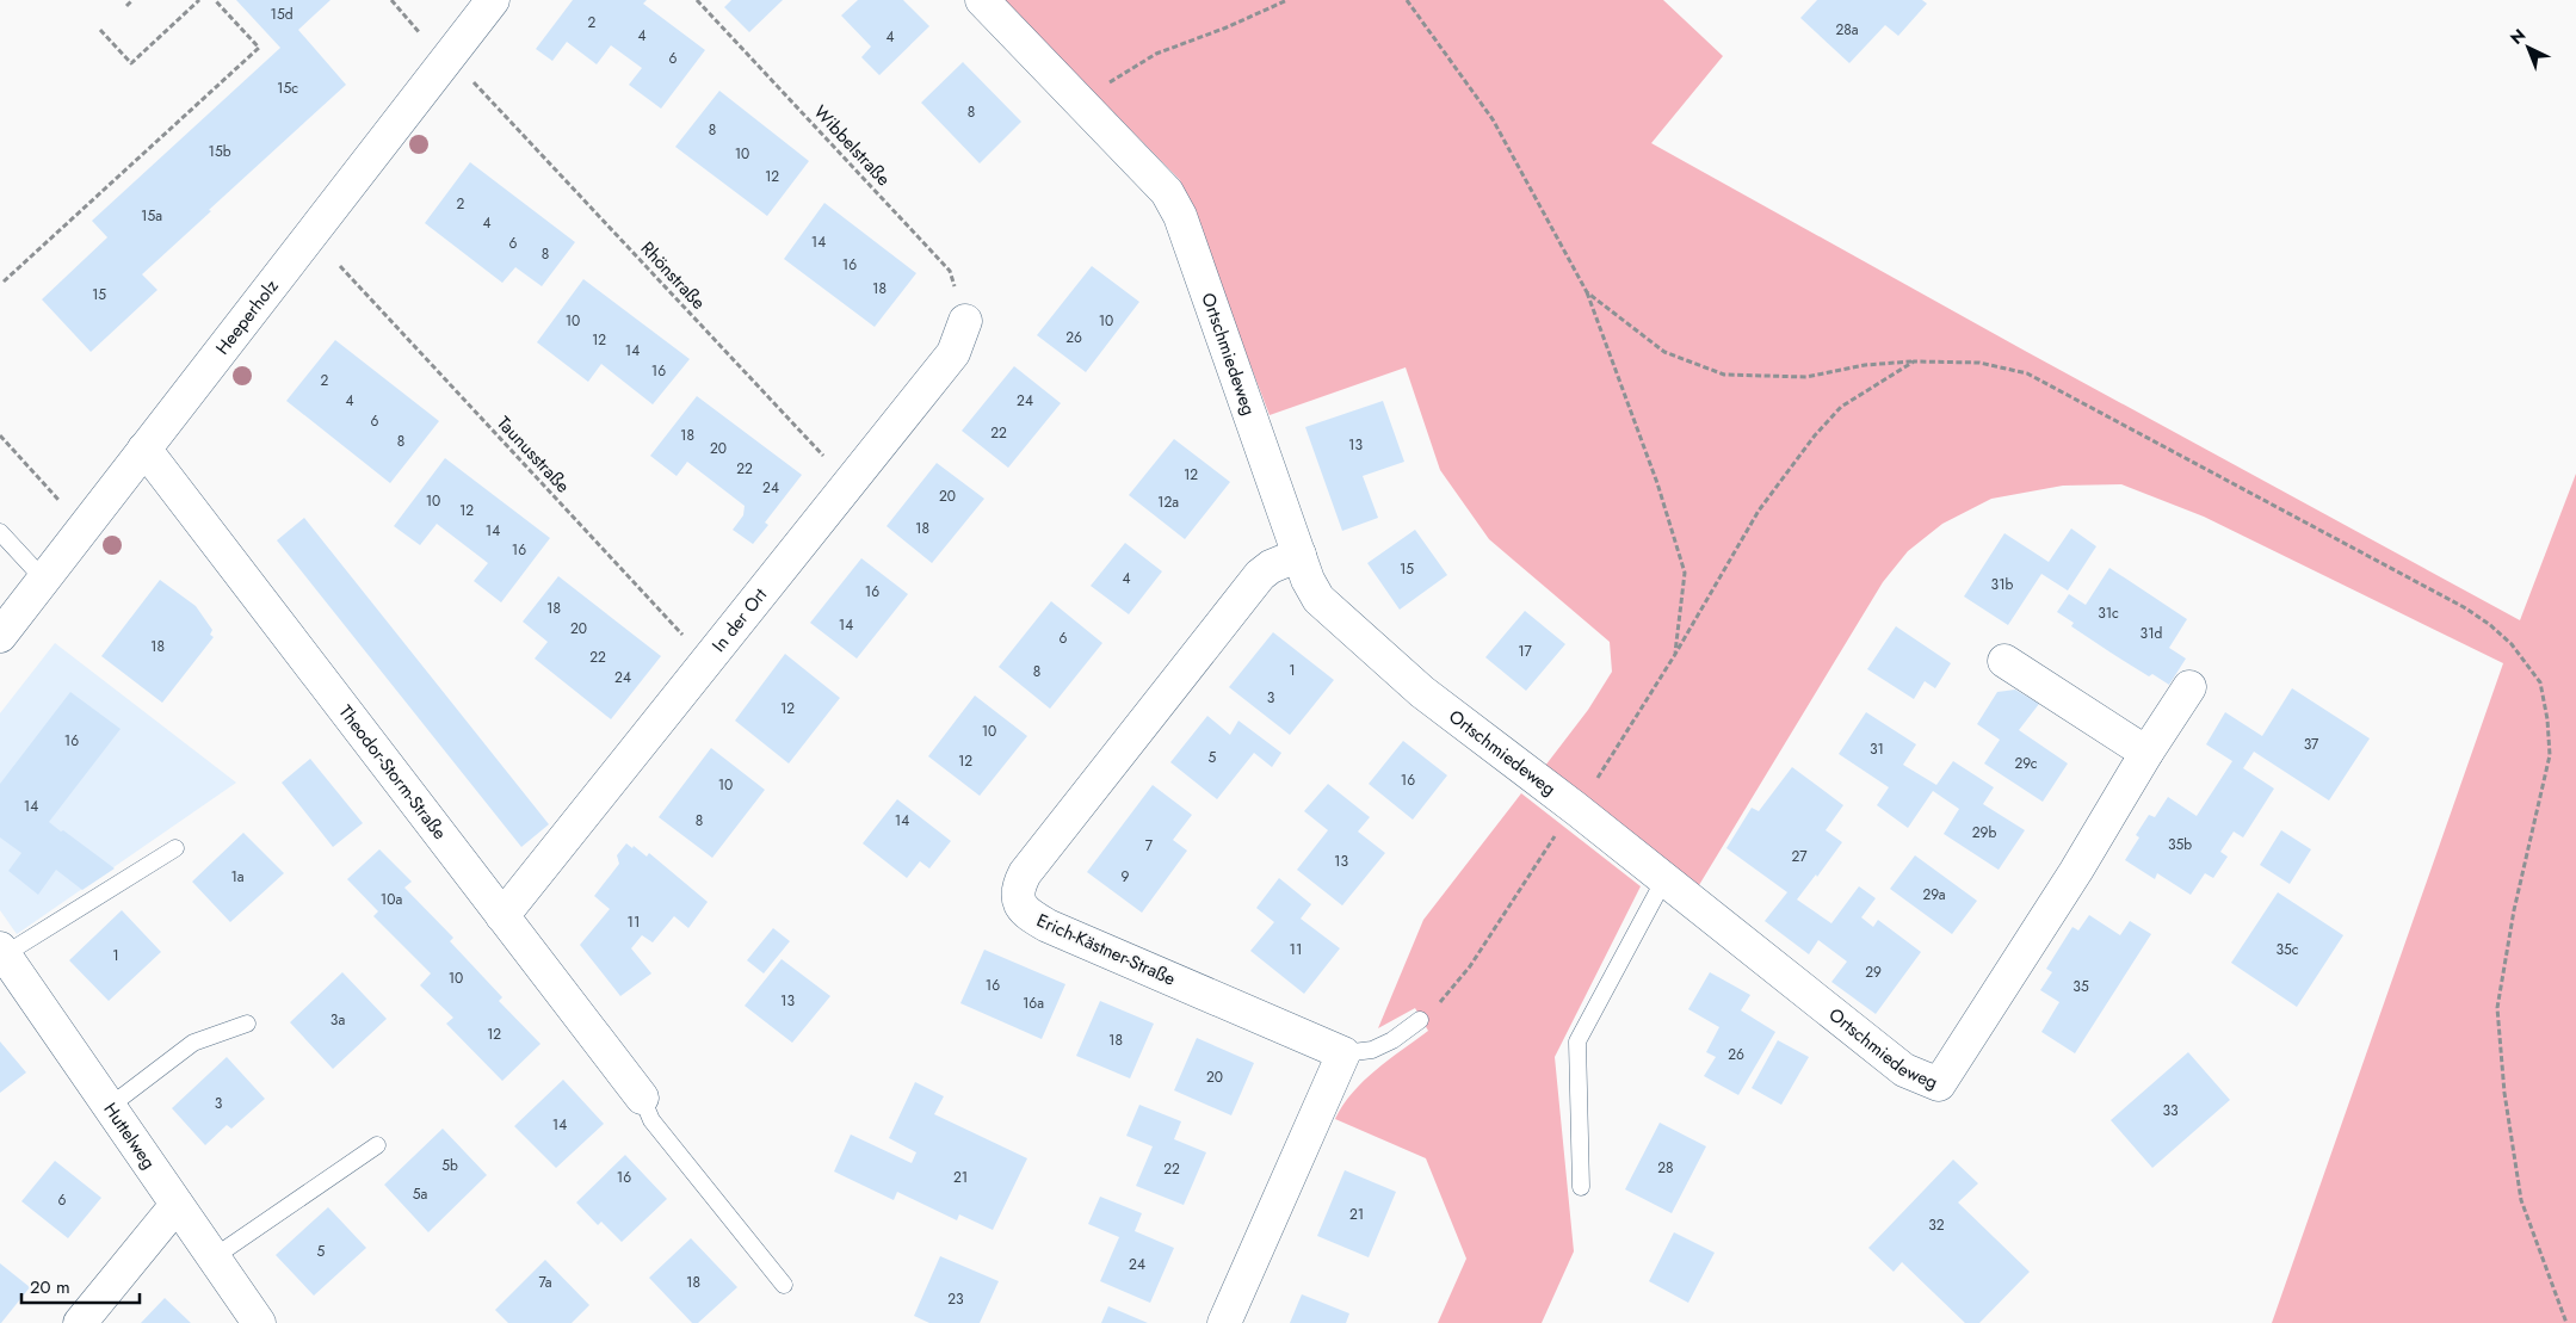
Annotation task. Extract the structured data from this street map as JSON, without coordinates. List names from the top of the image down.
{
  "streets": {
    "street": [
      "Heeperholz",
      "Ortschmiedeweg",
      "In der Ort",
      "Theodor-Storm-Straße",
      "Erich-Kästner-Straße",
      "Huttelweg"
    ],
    "path": ["Wibbelstraße", "Rhönstraße", "Taunusstraße"]
  },
  "crossings": [
    ["Wibbelstraße", "In der Ort"],
    ["Rhönstraße", "In der Ort"],
    ["Heeperholz", "Theodor-Storm-Straße"],
    ["Ortschmiedeweg", "Erich-Kästner-Straße"],
    ["Taunusstraße", "In der Ort"],
    ["In der Ort", "Theodor-Storm-Straße"]
  ],
  "house_numbers": [
    "15d",
    "2",
    "28a",
    "4",
    "4",
    "6",
    "15c",
    "8",
    "8",
    "15b",
    "10",
    "12",
    "2",
    "15a",
    "4",
    "14",
    "6",
    "8",
    "16",
    "18",
    "15",
    "10",
    "10",
    "26",
    "12",
    "14",
    "16",
    "2",
    "4",
    "24",
    "6",
    "22",
    "18",
    "8",
    "13",
    "20",
    "22",
    "12",
    "24",
    "20",
    "10",
    "12a",
    "12",
    "18",
    "14",
    "16",
    "15",
    "4",
    "31b",
    "16",
    "18",
    "31c",
    "14",
    "20",
    "31d",
    "6",
    "18",
    "17",
    "22",
    "1",
    "8",
    "24",
    "3",
    "12",
    "10",
    "16",
    "37",
    "31",
    "5",
    "12",
    "29c",
    "16",
    "10",
    "14",
    "8",
    "14",
    "29b",
    "35b",
    "7",
    "27",
    "13",
    "1a",
    "9",
    "29a",
    "10a",
    "11",
    "11",
    "35c",
    "1",
    "29",
    "10",
    "16",
    "35",
    "13",
    "16a",
    "3a",
    "12",
    "18",
    "26",
    "20",
    "3",
    "33",
    "14",
    "5b",
    "28",
    "22",
    "16",
    "21",
    "5a",
    "6",
    "21",
    "32",
    "5",
    "24",
    "7a",
    "18",
    "23"
  ],
  "scale_bar": "20 m",
  "north": "top left"
}
